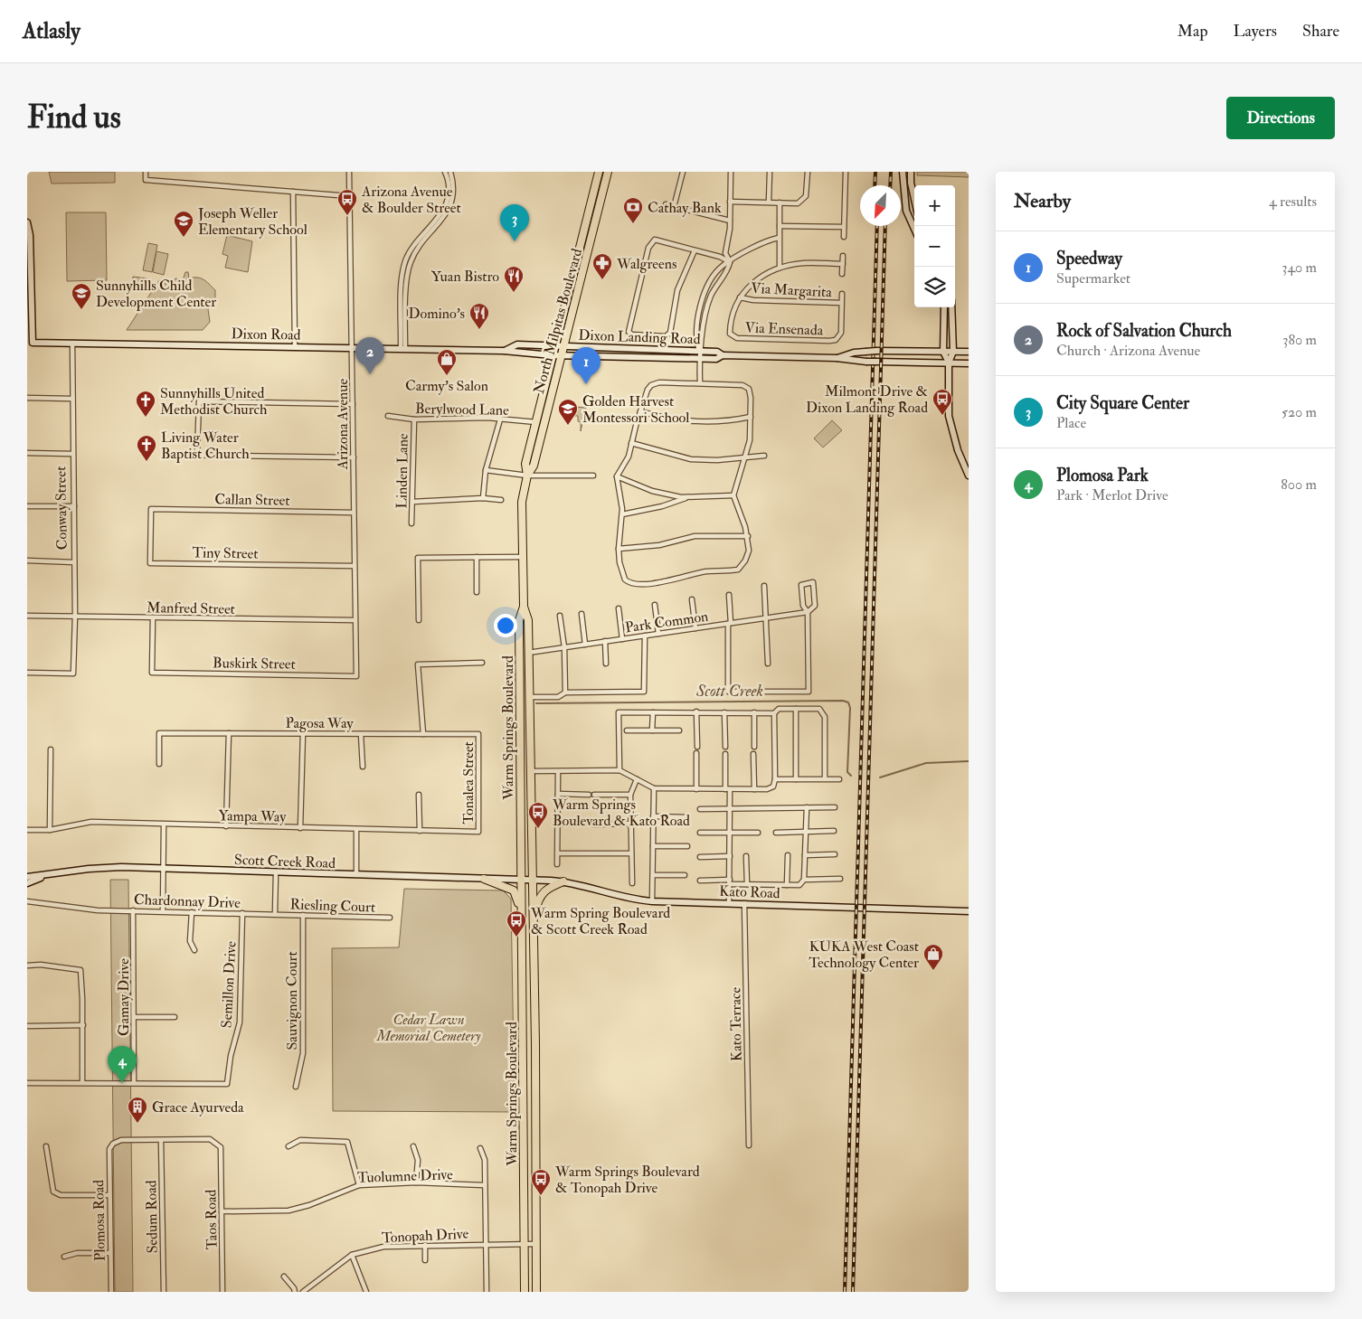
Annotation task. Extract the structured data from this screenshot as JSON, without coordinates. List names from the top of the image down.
{
  "streets": {
    "main road": ["North Milpitas Boulevard", "Warm Springs Boulevard"],
    "street": [
      "Via Margarita",
      "Via Ensenada",
      "Dixon Road",
      "Dixon Landing Road",
      "Berylwood Lane",
      "Arizona Avenue",
      "Linden Lane",
      "Callan Street",
      "Conway Street",
      "Tiny Street",
      "Manfred Street",
      "Park Common",
      "Buskirk Street",
      "Pagosa Way",
      "Tonalea Street",
      "Yampa Way",
      "Scott Creek Road",
      "Kato Road",
      "Chardonnay Drive",
      "Riesling Court",
      "Semillon Drive",
      "Gamay Drive",
      "Sauvignon Court",
      "Kato Terrace",
      "Tuolumne Drive",
      "Sedum Road",
      "Taos Road",
      "Plomosa Road",
      "Tonopah Drive"
    ]
  },
  "crossings": [
    ["Via Margarita", "Via Ensenada"],
    ["North Milpitas Boulevard", "Dixon Road"],
    ["North Milpitas Boulevard", "Dixon Landing Road"],
    ["North Milpitas Boulevard", "Berylwood Lane"],
    ["North Milpitas Boulevard", "Warm Springs Boulevard"],
    ["Dixon Road", "Dixon Landing Road"],
    ["Dixon Road", "Arizona Avenue"],
    ["Dixon Road", "Conway Street"],
    ["Berylwood Lane", "Linden Lane"],
    ["Arizona Avenue", "Callan Street"],
    ["Arizona Avenue", "Tiny Street"],
    ["Arizona Avenue", "Manfred Street"],
    ["Arizona Avenue", "Buskirk Street"],
    ["Callan Street", "Tiny Street"],
    ["Conway Street", "Manfred Street"],
    ["Manfred Street", "Buskirk Street"],
    ["Park Common", "Warm Springs Boulevard"],
    ["Pagosa Way", "Tonalea Street"],
    ["Warm Springs Boulevard", "Scott Creek Road"],
    ["Warm Springs Boulevard", "Kato Road"],
    ["Warm Springs Boulevard", "Tonopah Drive"],
    ["Tonalea Street", "Yampa Way"],
    ["Scott Creek Road", "Kato Road"],
    ["Kato Road", "Kato Terrace"],
    ["Chardonnay Drive", "Riesling Court"],
    ["Chardonnay Drive", "Semillon Drive"],
    ["Chardonnay Drive", "Gamay Drive"],
    ["Riesling Court", "Sauvignon Court"],
    ["Semillon Drive", "Gamay Drive"],
    ["Tuolumne Drive", "Taos Road"],
    ["Sedum Road", "Taos Road"],
    ["Sedum Road", "Plomosa Road"],
    ["Taos Road", "Plomosa Road"]
  ],
  "water": ["Scott Creek"],
  "parks": ["Cedar Lawn Memorial Cemetery"],
  "places": {
    "bus stop": [
      "Arizona Avenue & Boulder Street",
      "Milmont Drive & Dixon Landing Road",
      "Warm Springs Boulevard & Kato Road",
      "Warm Spring Boulevard & Scott Creek Road",
      "Warm Springs Boulevard & Tonopah Drive"
    ],
    "bank": ["Cathay Bank"],
    "school or university": ["Joseph Weller Elementary School", "Sunnyhills Child Development Center", "Golden Harvest Montessori School"],
    "pharmacy": ["Walgreens"],
    "restaurant": ["Yuan Bistro", "Domino's"],
    "shop": ["Carmy's Salon", "KUKA West Coast Technology Center"],
    "church": ["Sunnyhills United Methodist Church", "Living Water Baptist Church"],
    "building": ["Grace Ayurveda"]
  },
  "north": "bottom left",
  "page": {
    "header": "Atlasly",
    "nav": ["Map", "Layers", "Share"],
    "buttons": "Directions",
    "title": "Find us",
    "heading": ["Nearby", "4 results"],
    "map_buttons": ["+", "−"],
    "pins": [
      "3",
      "2",
      "1",
      "4"
    ],
    "list": [
      {
        "mark": "1",
        "name": "Speedway",
        "note": "Supermarket",
        "value": "340 m"
      },
      {
        "mark": "2",
        "name": "Rock of Salvation Church",
        "note": "Church · Arizona Avenue",
        "value": "380 m"
      },
      {
        "mark": "3",
        "name": "City Square Center",
        "note": "Place",
        "value": "520 m"
      },
      {
        "mark": "4",
        "name": "Plomosa Park",
        "note": "Park · Merlot Drive",
        "value": "800 m"
      }
    ]
  }
}
